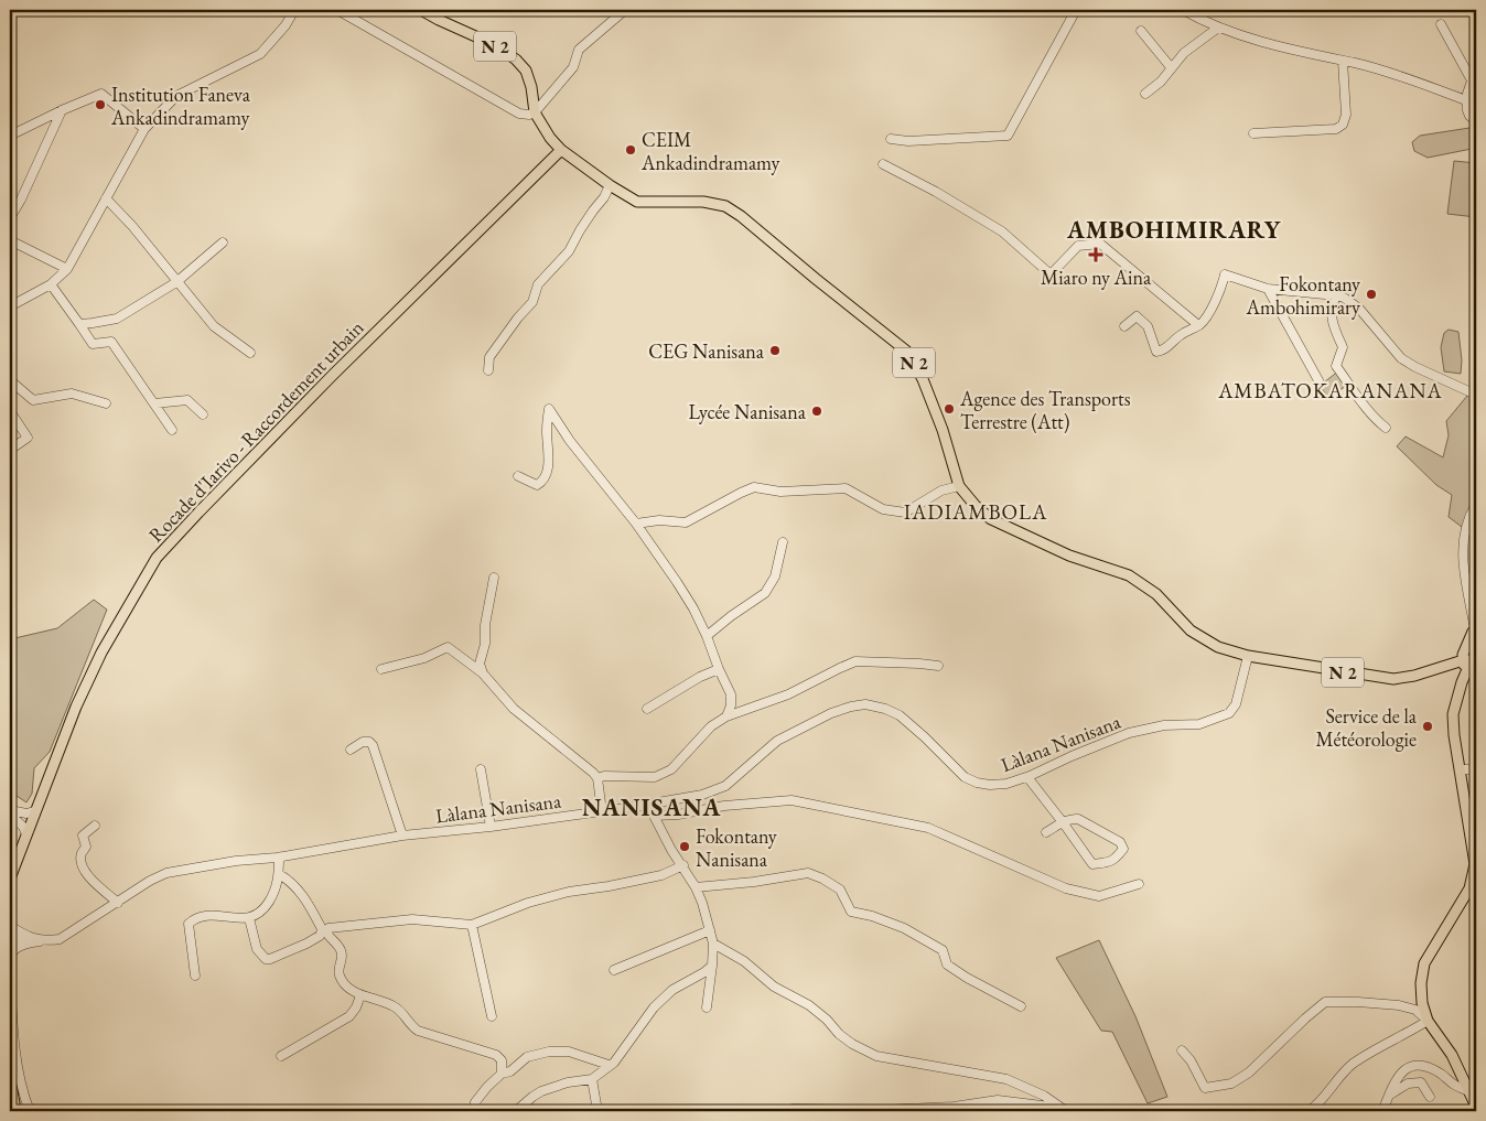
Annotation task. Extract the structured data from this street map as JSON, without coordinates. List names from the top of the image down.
{
  "streets": {
    "main road": ["N 2", "Rocade d'Iarivo - Raccordement urbain"],
    "street": ["Làlana Nanisana"]
  },
  "crossings": [
    ["N 2", "Rocade d'Iarivo - Raccordement urbain"],
    ["N 2", "Làlana Nanisana"]
  ],
  "districts": [
    "AMBOHIMIRARY",
    "AMBATOKARANANA",
    "IADIAMBOLA",
    "NANISANA"
  ],
  "places": {
    "other": [
      "Institution Faneva Ankadindramamy",
      "CEIM Ankadindramamy",
      "Fokontany Ambohimirary",
      "CEG Nanisana",
      "Agence des Transports Terrestre (Att)",
      "Lycée Nanisana",
      "Service de la Météorologie",
      "Fokontany Nanisana"
    ],
    "health": ["Miaro ny Aina"]
  }
}
